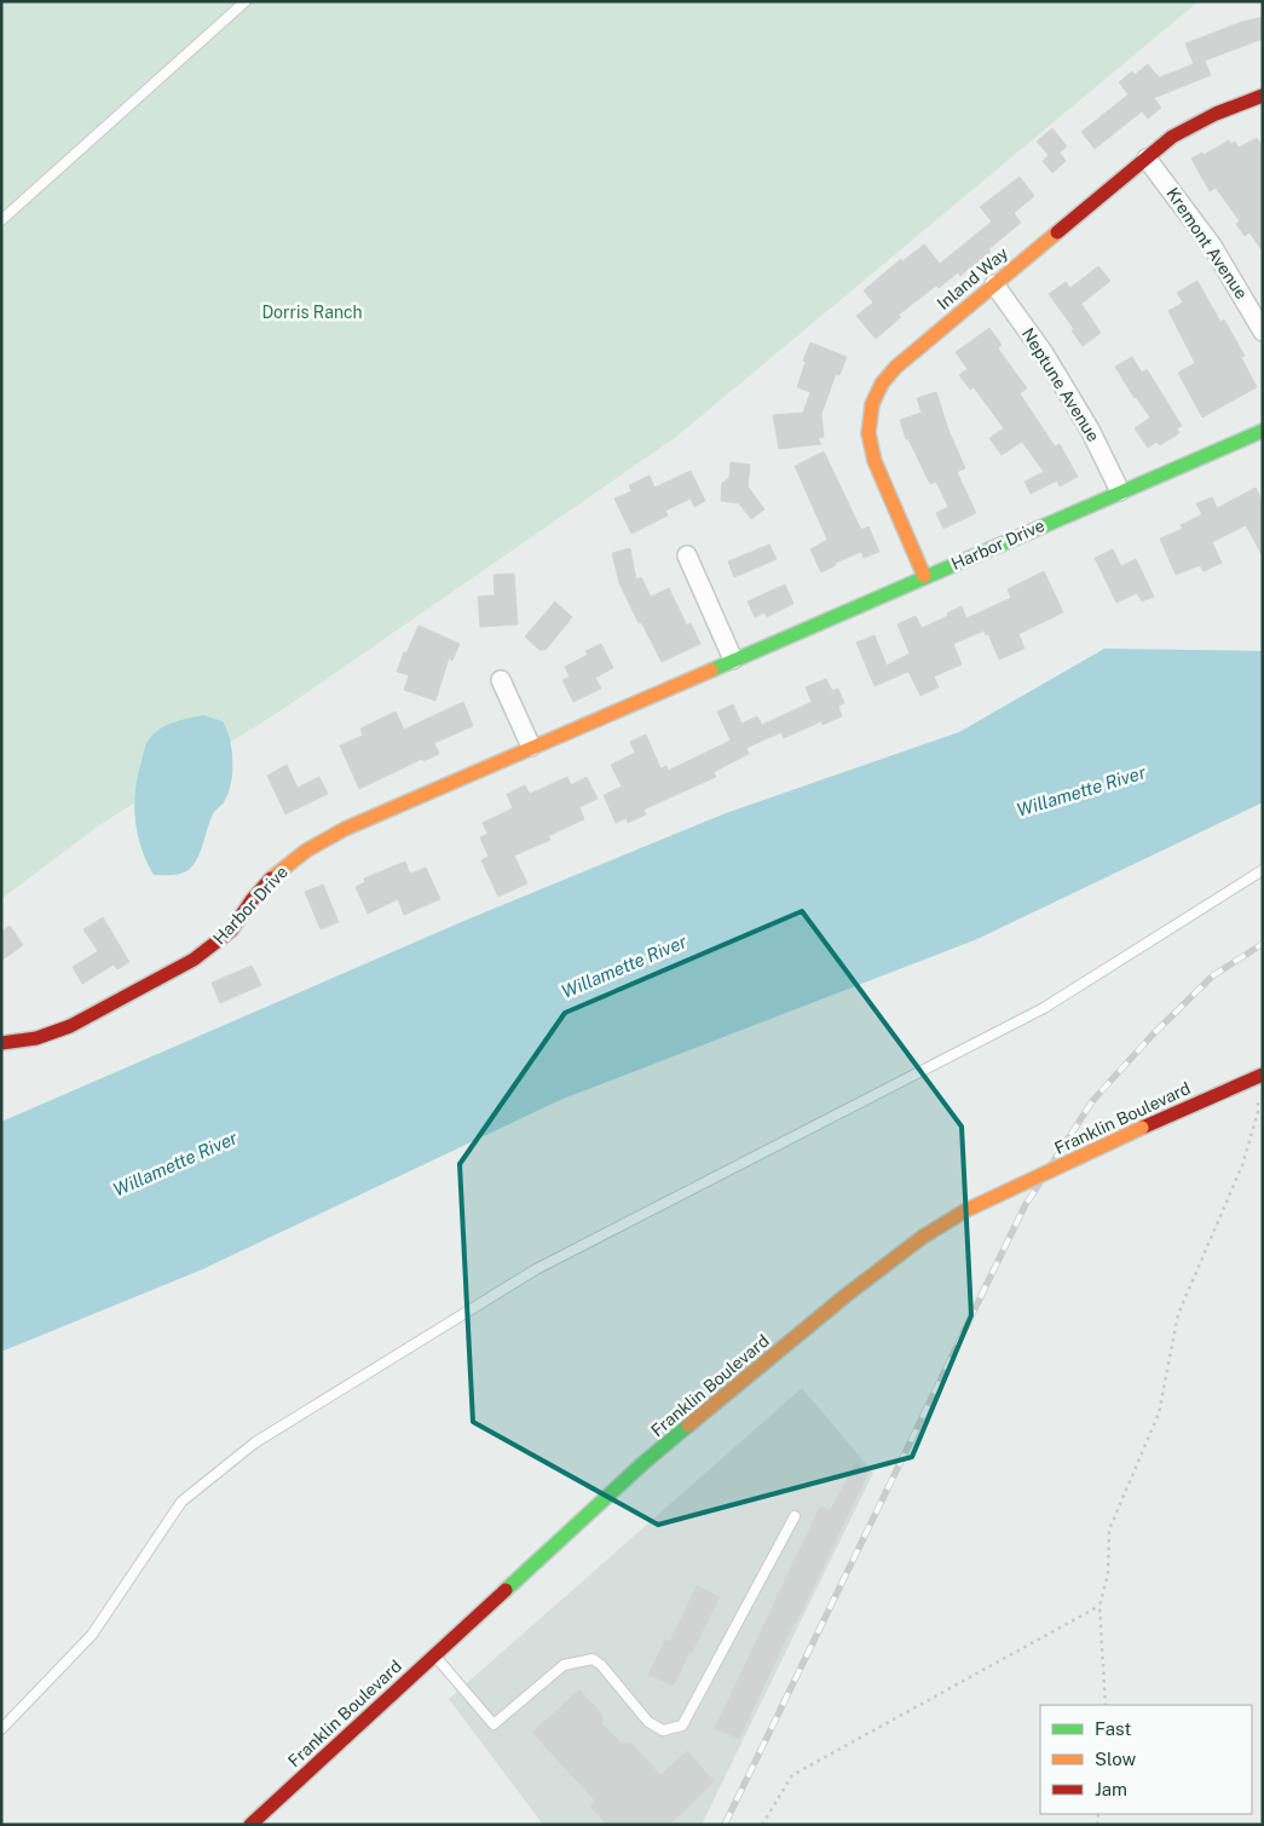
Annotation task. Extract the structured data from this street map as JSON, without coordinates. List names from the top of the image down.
{
  "streets": {
    "street": [
      "Kremont Avenue",
      "Inland Way",
      "Neptune Avenue",
      "Harbor Drive",
      "Franklin Boulevard"
    ]
  },
  "crossings": [
    ["Kremont Avenue", "Inland Way"],
    ["Inland Way", "Neptune Avenue"],
    ["Inland Way", "Harbor Drive"],
    ["Neptune Avenue", "Harbor Drive"]
  ],
  "water": ["Willamette River"],
  "parks": ["Dorris Ranch"],
  "legend": ["Fast", "Slow", "Jam"]
}
